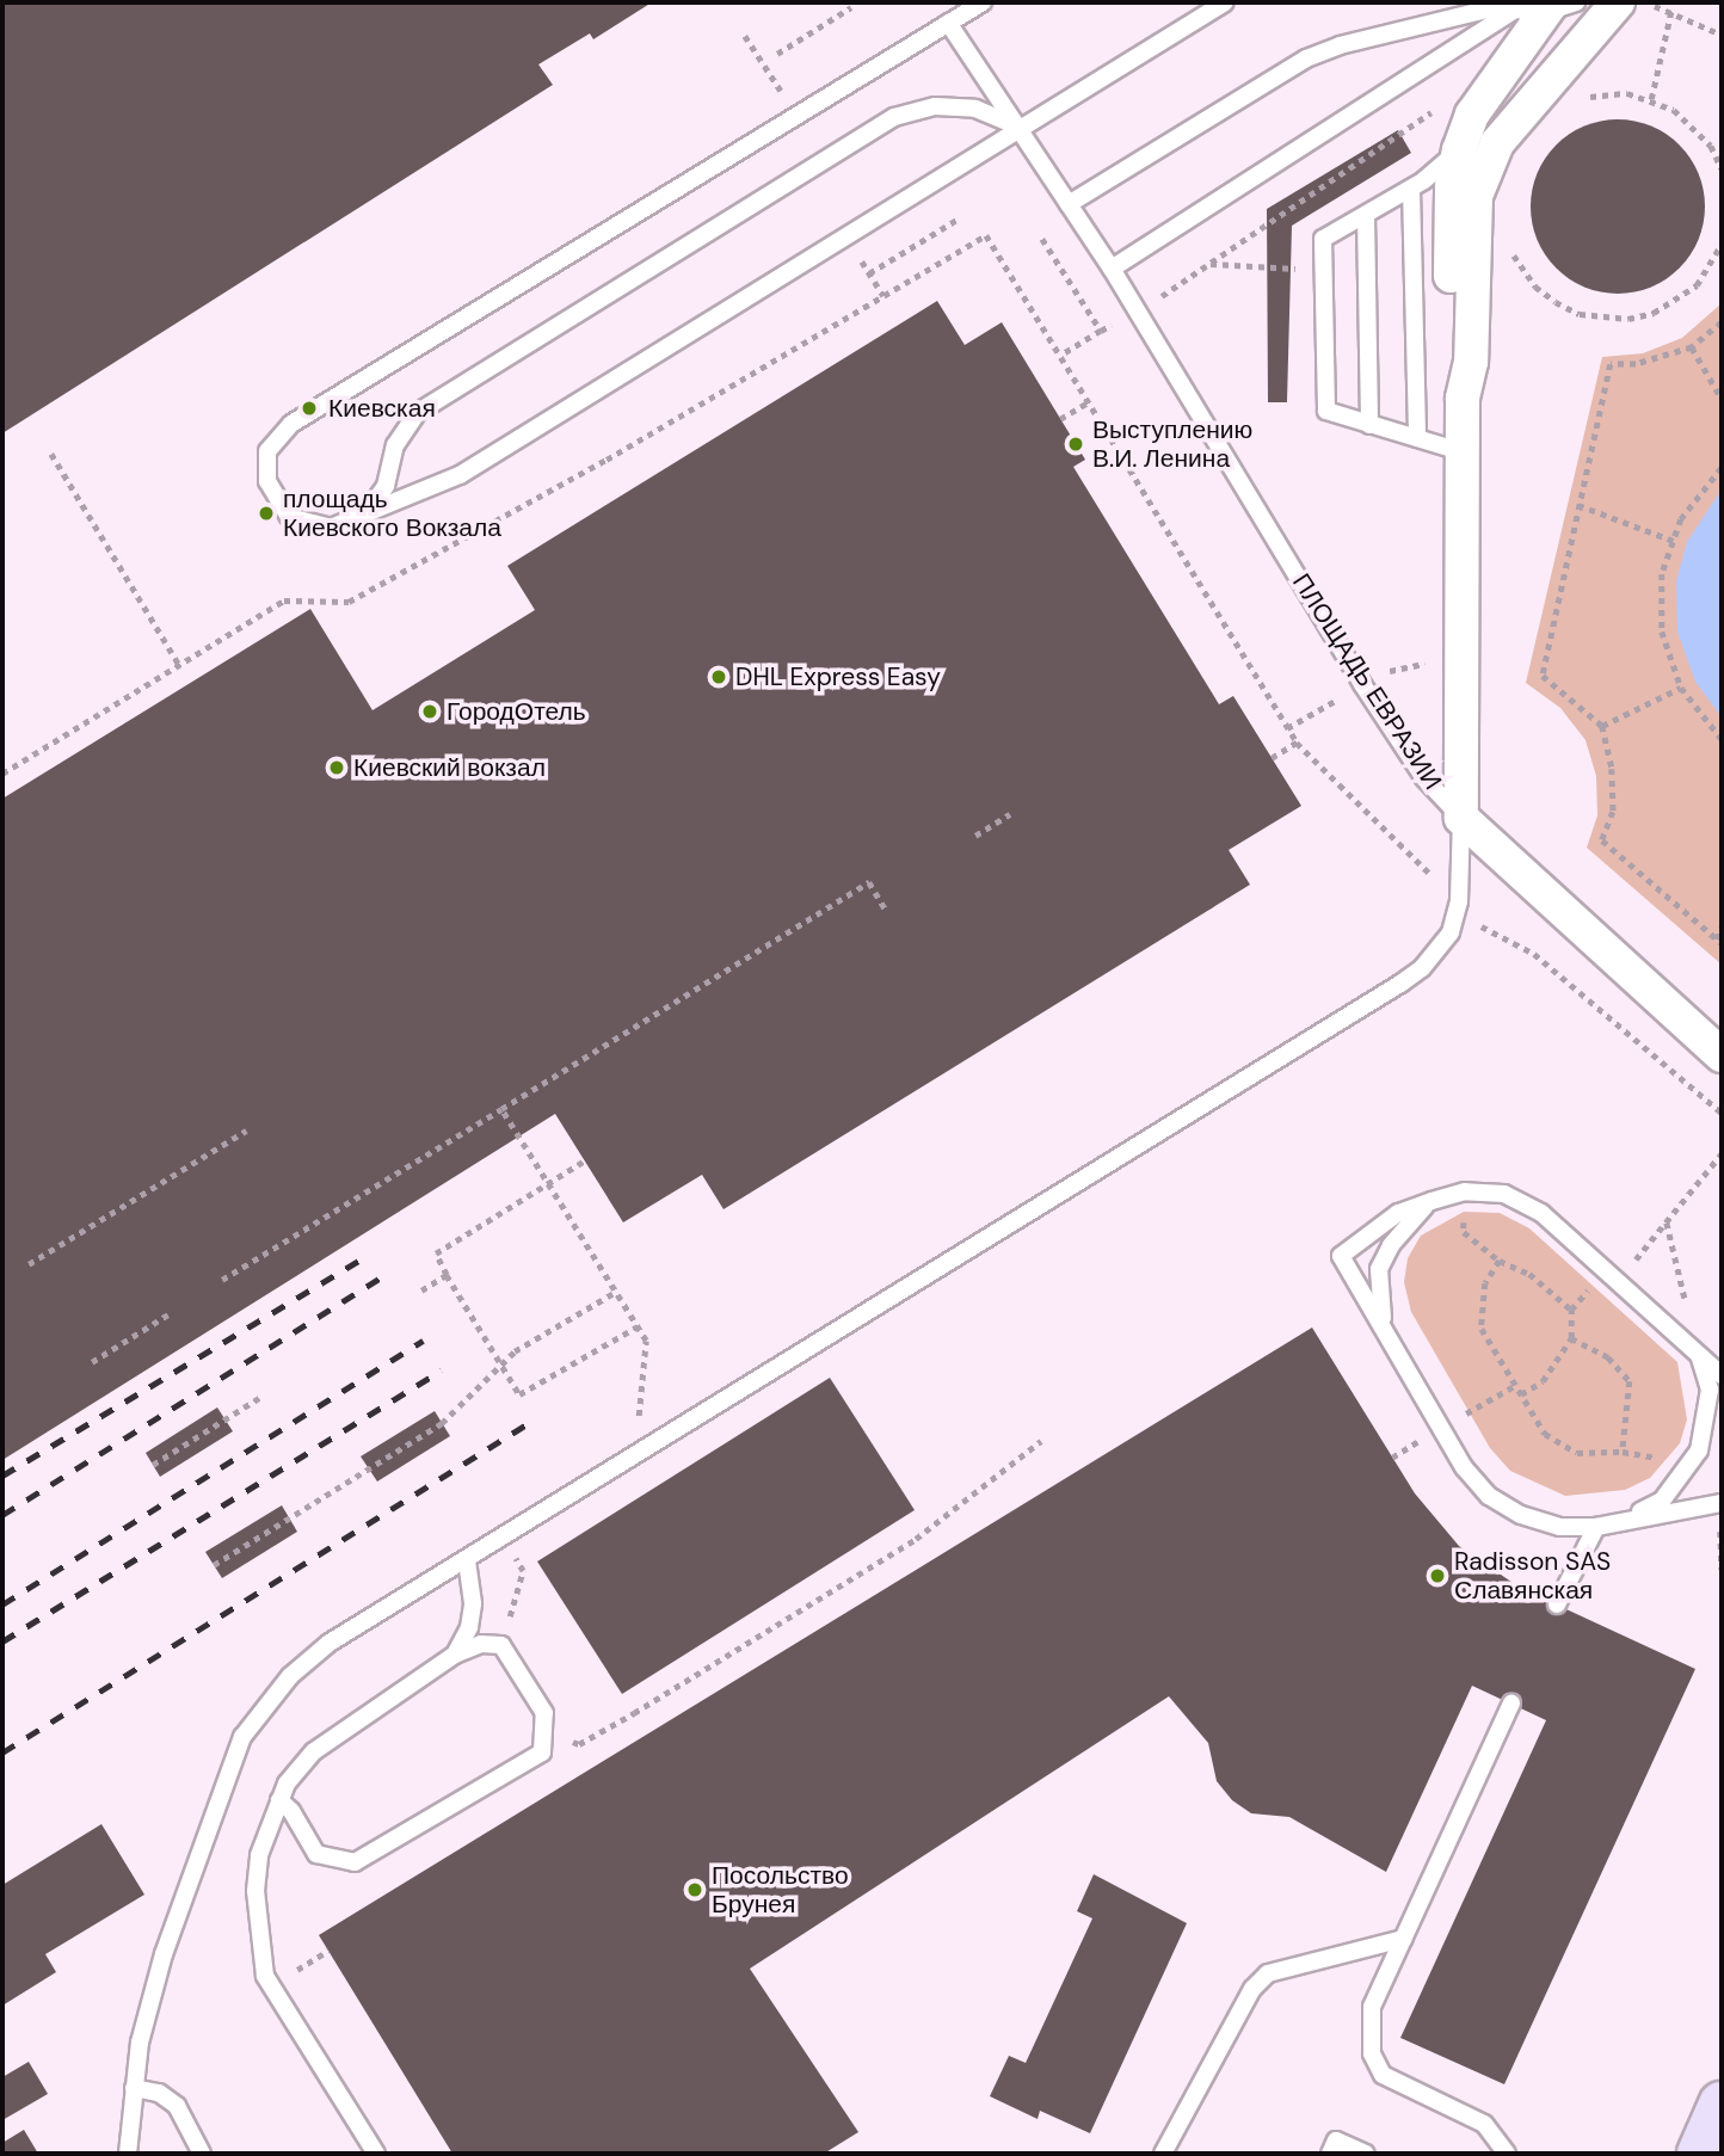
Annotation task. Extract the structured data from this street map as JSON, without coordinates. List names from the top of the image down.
{
  "streets": {
    "street": ["ПЛОЩАДЬ ЕВРАЗИИ"]
  },
  "places": [
    "Киевская",
    "Выступлению В.И. Ленина",
    "площадь Киевского Вокзала",
    "DHL Express Easy",
    "ГородОтель",
    "Киевский вокзал",
    "Radisson SAS Славянская",
    "Посольство Брунея"
  ]
}
